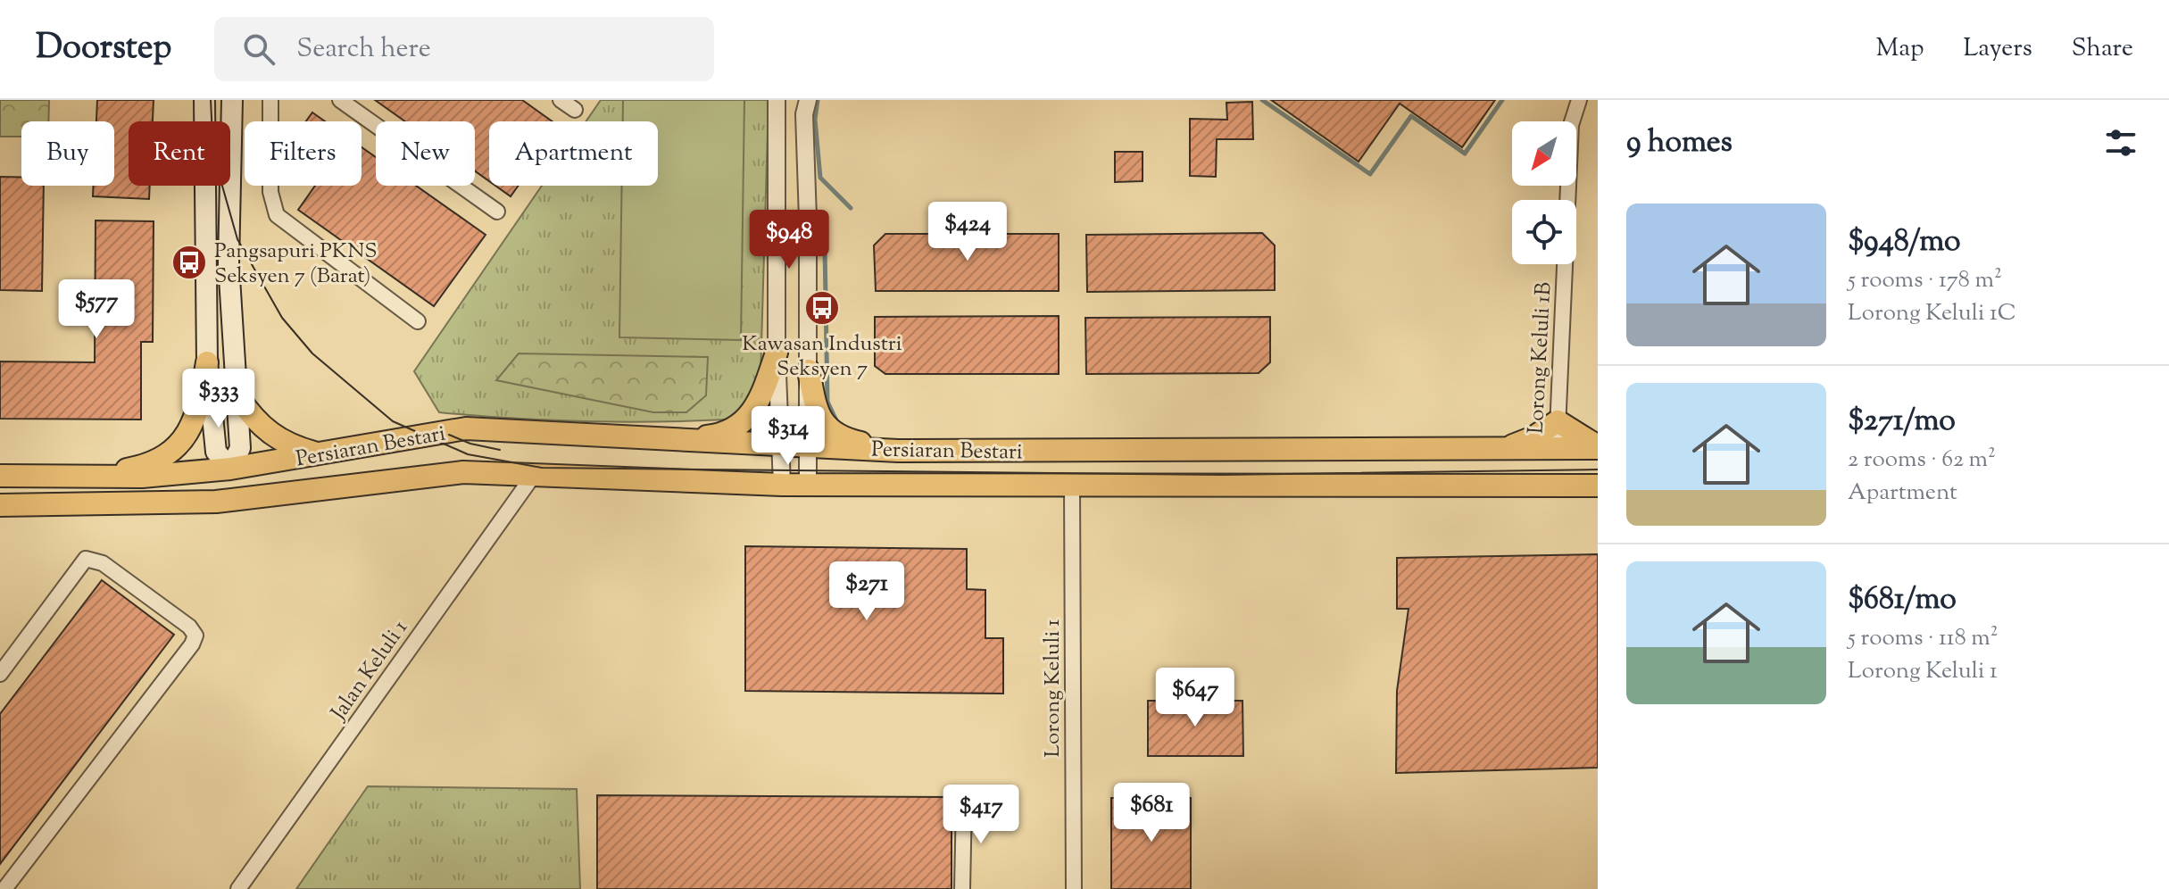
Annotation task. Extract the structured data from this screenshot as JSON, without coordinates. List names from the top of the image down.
{
  "streets": {
    "main road": ["Persiaran Bestari"],
    "street": ["Lorong Keluli 1B", "Jalan Keluli 1", "Lorong Keluli 1"]
  },
  "crossings": [
    ["Lorong Keluli 1B", "Persiaran Bestari"],
    ["Persiaran Bestari", "Jalan Keluli 1"],
    ["Persiaran Bestari", "Lorong Keluli 1"]
  ],
  "places": {
    "bus stop": ["Pangsapuri PKNS Seksyen 7 (Barat)", "Kawasan Industri Seksyen 7"]
  },
  "north": "bottom left",
  "page": {
    "header": "Doorstep",
    "search": "Search here",
    "nav": ["Map", "Layers", "Share"],
    "heading": "9 homes",
    "chip": [
      "Buy",
      "Rent",
      "Filters",
      "New",
      "Apartment"
    ],
    "list": [
      {
        "name": "$948/mo",
        "note": "5 rooms · 178 m² · Lorong Keluli 1C"
      },
      {
        "name": "$271/mo",
        "note": "2 rooms · 62 m² · Apartment"
      },
      {
        "name": "$681/mo",
        "note": "5 rooms · 118 m² · Lorong Keluli 1"
      }
    ],
    "price": [
      "$424",
      "$948",
      "$577",
      "$333",
      "$314",
      "$271",
      "$647",
      "$681",
      "$417"
    ]
  }
}
